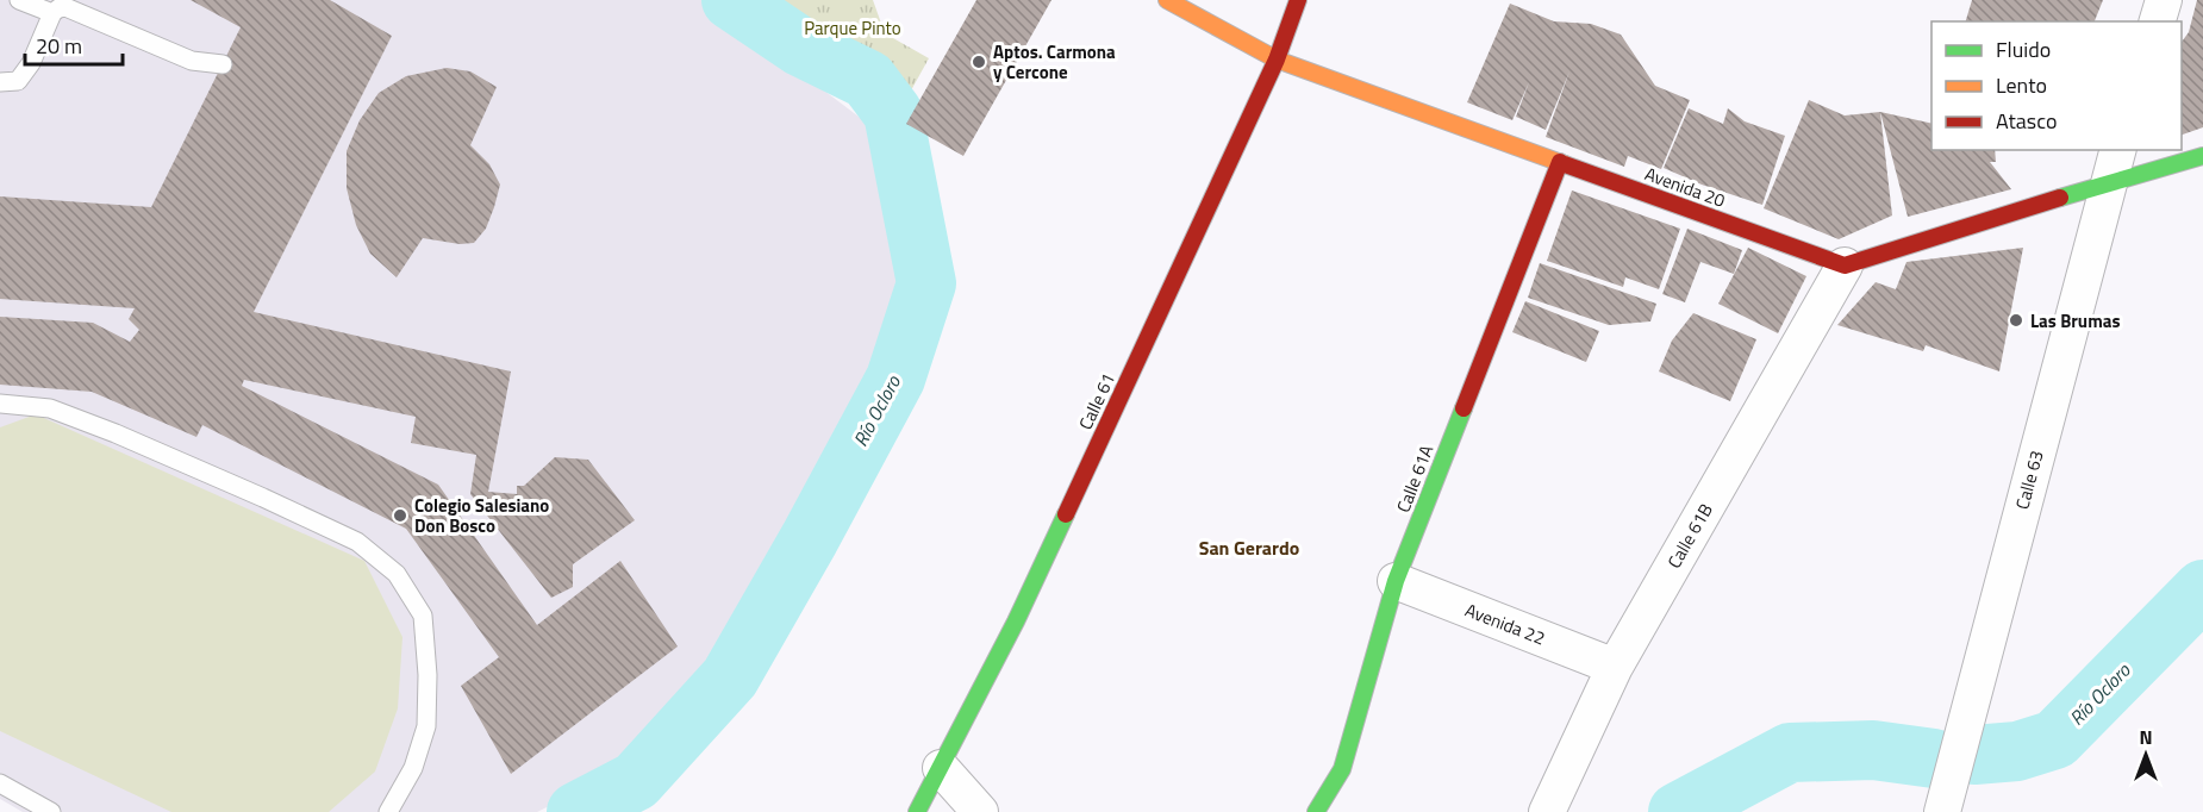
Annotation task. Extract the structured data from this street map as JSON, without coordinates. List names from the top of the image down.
{
  "streets": {
    "street": [
      "Avenida 20",
      "Calle 61",
      "Calle 61A",
      "Calle 63",
      "Calle 61B",
      "Avenida 22"
    ]
  },
  "crossings": [
    ["Avenida 20", "Calle 61"],
    ["Avenida 20", "Calle 61A"],
    ["Avenida 20", "Calle 61B"],
    ["Calle 61A", "Avenida 22"],
    ["Calle 61B", "Avenida 22"]
  ],
  "districts": ["San Gerardo"],
  "water": ["Río Ocloro"],
  "parks": ["Parque Pinto"],
  "places": ["Aptos. Carmona y Cercone", "Las Brumas", "Colegio Salesiano Don Bosco"],
  "legend": ["Fluido", "Lento", "Atasco"],
  "scale_bar": "20 m",
  "north": "top"
}
